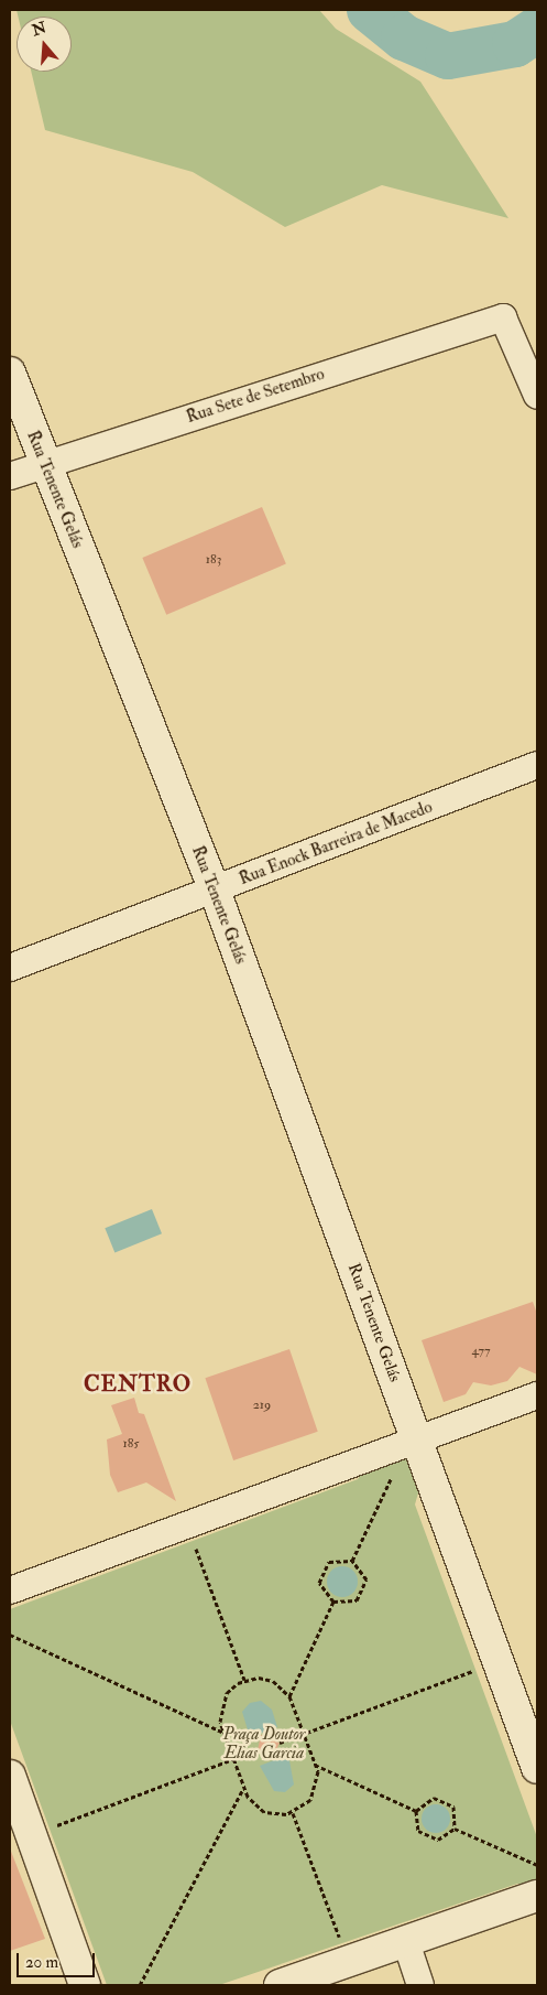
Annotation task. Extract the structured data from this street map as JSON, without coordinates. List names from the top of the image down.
{
  "streets": {
    "street": ["Rua Sete de Setembro", "Rua Tenente Gelás", "Rua Enock Barreira de Macedo"]
  },
  "crossings": [
    ["Rua Sete de Setembro", "Rua Tenente Gelás"],
    ["Rua Tenente Gelás", "Rua Enock Barreira de Macedo"]
  ],
  "districts": ["CENTRO"],
  "parks": ["Praça Doutor Elias Garcia"],
  "house_numbers": [
    "183",
    "477",
    "219",
    "185"
  ],
  "scale_bar": "20 m",
  "north": "top"
}
